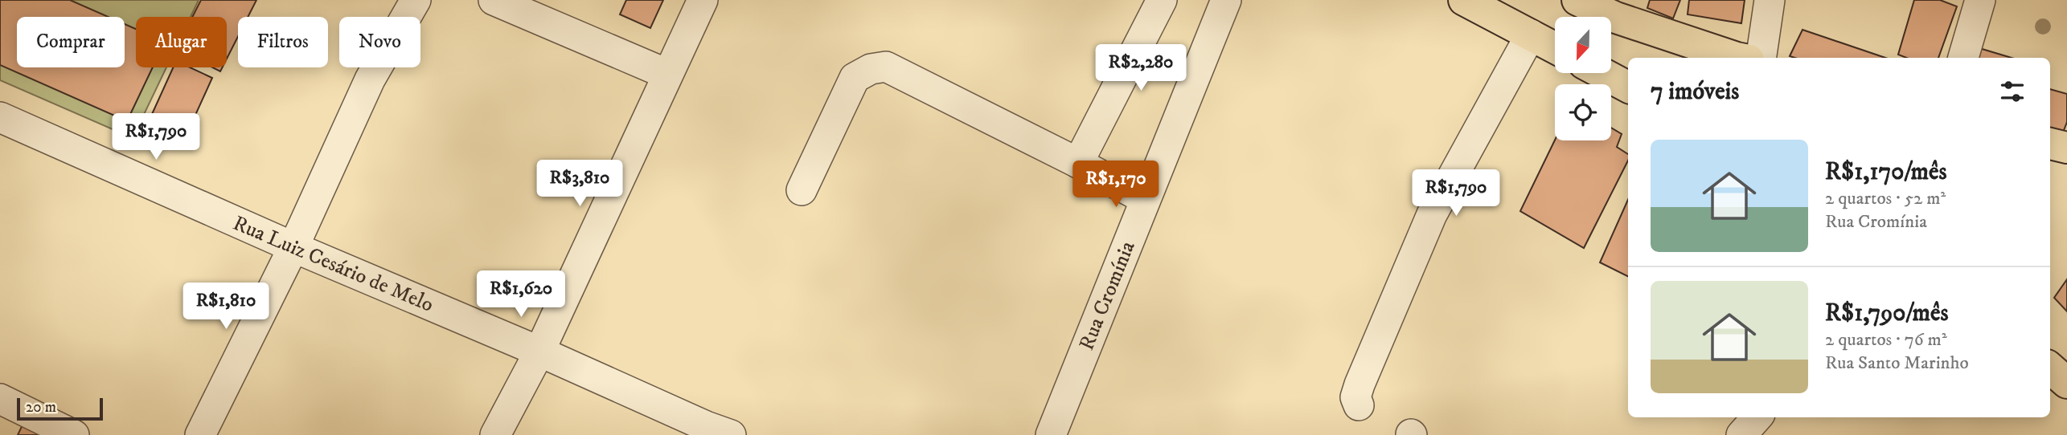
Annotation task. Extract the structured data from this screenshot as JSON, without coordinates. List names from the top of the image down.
{
  "streets": {
    "street": ["Rua Luiz Cesário de Melo", "Rua Cromínia"]
  },
  "scale_bar": "20 m",
  "north": "bottom",
  "page": {
    "chip": [
      "Comprar",
      "Alugar",
      "Filtros",
      "Novo"
    ],
    "price": [
      "R$2,280",
      "R$1,790",
      "R$3,810",
      "R$1,170",
      "R$1,790",
      "R$1,620",
      "R$1,810"
    ],
    "heading": "7 imóveis",
    "list": [
      {
        "name": "R$1,170/mês",
        "note": "2 quartos · 52 m² · Rua Cromínia"
      },
      {
        "name": "R$1,790/mês",
        "note": "2 quartos · 76 m² · Rua Santo Marinho"
      }
    ],
    "scale": "20 m"
  }
}
